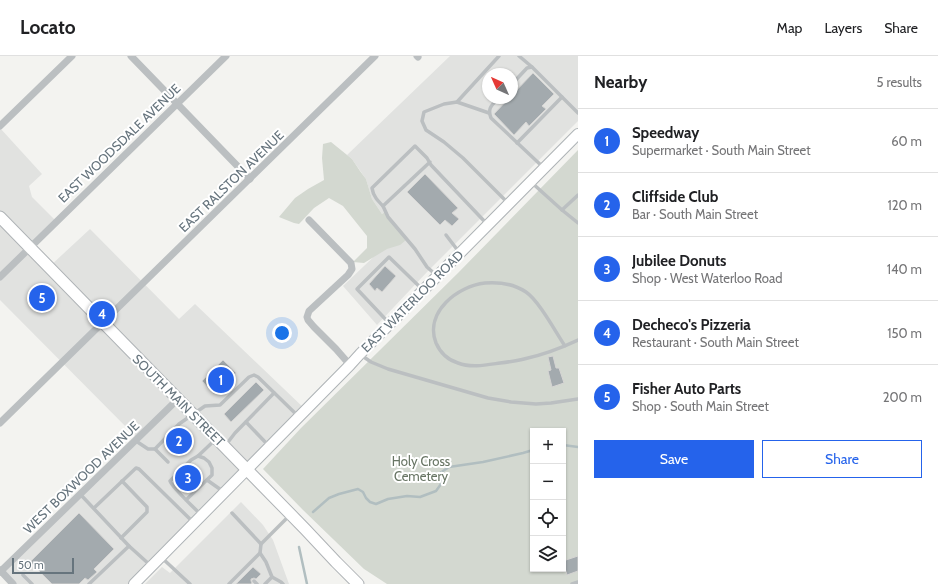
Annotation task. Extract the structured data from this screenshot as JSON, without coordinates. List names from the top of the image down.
{
  "streets": {
    "main road": ["EAST WATERLOO ROAD", "SOUTH MAIN STREET"],
    "street": ["EAST WOODSDALE AVENUE", "EAST RALSTON AVENUE", "WEST BOXWOOD AVENUE"]
  },
  "crossings": [
    ["EAST WOODSDALE AVENUE", "SOUTH MAIN STREET"],
    ["EAST RALSTON AVENUE", "SOUTH MAIN STREET"],
    ["EAST WATERLOO ROAD", "SOUTH MAIN STREET"],
    ["SOUTH MAIN STREET", "WEST BOXWOOD AVENUE"]
  ],
  "parks": ["Holy Cross Cemetery"],
  "scale_bar": "50 m",
  "north": "top left",
  "page": {
    "header": "Locato",
    "nav": ["Map", "Layers", "Share"],
    "heading": ["Nearby", "5 results"],
    "list": [
      {
        "mark": "1",
        "name": "Speedway",
        "note": "Supermarket · South Main Street",
        "value": "60 m"
      },
      {
        "mark": "2",
        "name": "Cliffside Club",
        "note": "Bar · South Main Street",
        "value": "120 m"
      },
      {
        "mark": "3",
        "name": "Jubilee Donuts",
        "note": "Shop · West Waterloo Road",
        "value": "140 m"
      },
      {
        "mark": "4",
        "name": "Decheco's Pizzeria",
        "note": "Restaurant · South Main Street",
        "value": "150 m"
      },
      {
        "mark": "5",
        "name": "Fisher Auto Parts",
        "note": "Shop · South Main Street",
        "value": "200 m"
      }
    ],
    "pins": [
      "5",
      "4",
      "1",
      "2",
      "3"
    ],
    "map_buttons": ["+", "−"],
    "buttons": ["Save", "Share"],
    "scale": "50 m"
  }
}
